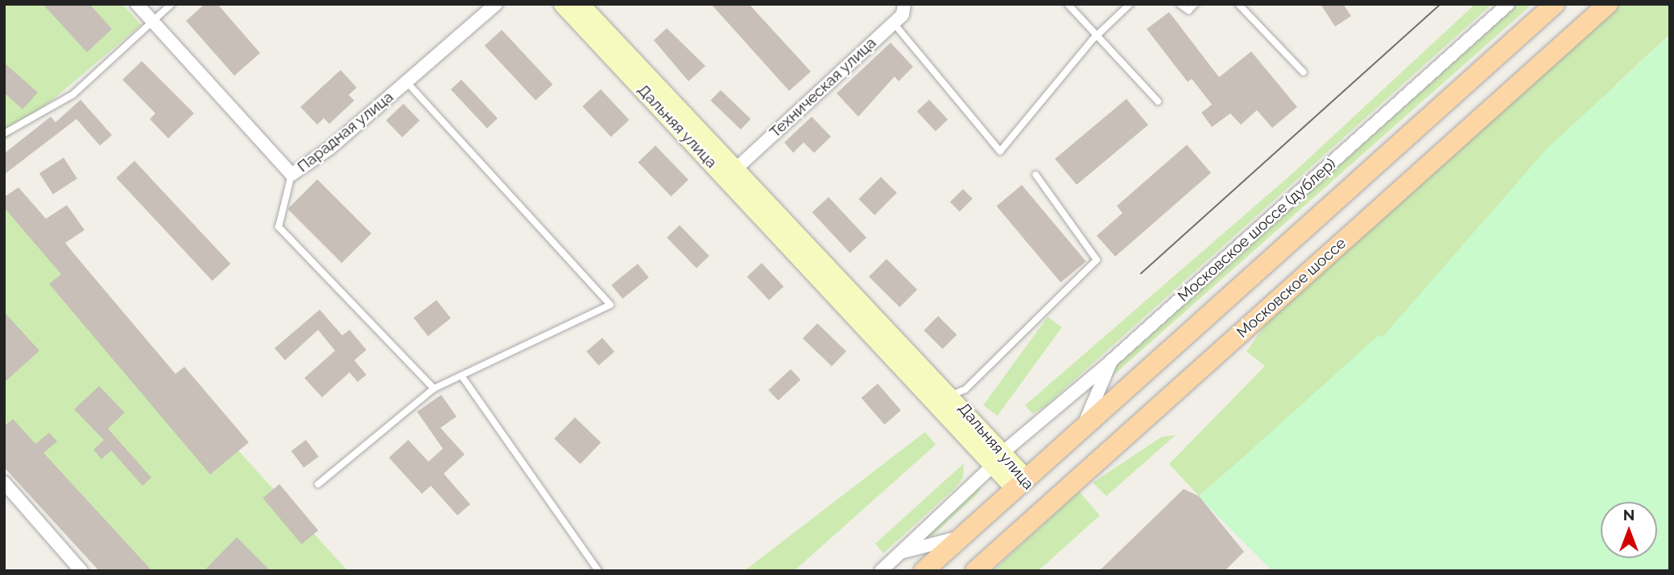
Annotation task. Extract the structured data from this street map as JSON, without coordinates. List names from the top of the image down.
{
  "streets": {
    "main road": ["Дальняя улица", "Московское шоссе"],
    "street": ["Техническая улица", "Парадная улица", "Московское шоссе (дублер)"]
  },
  "crossings": [
    ["Техническая улица", "Дальняя улица"],
    ["Дальняя улица", "Московское шоссе (дублер)"],
    ["Дальняя улица", "Московское шоссе"]
  ],
  "north": "top"
}
